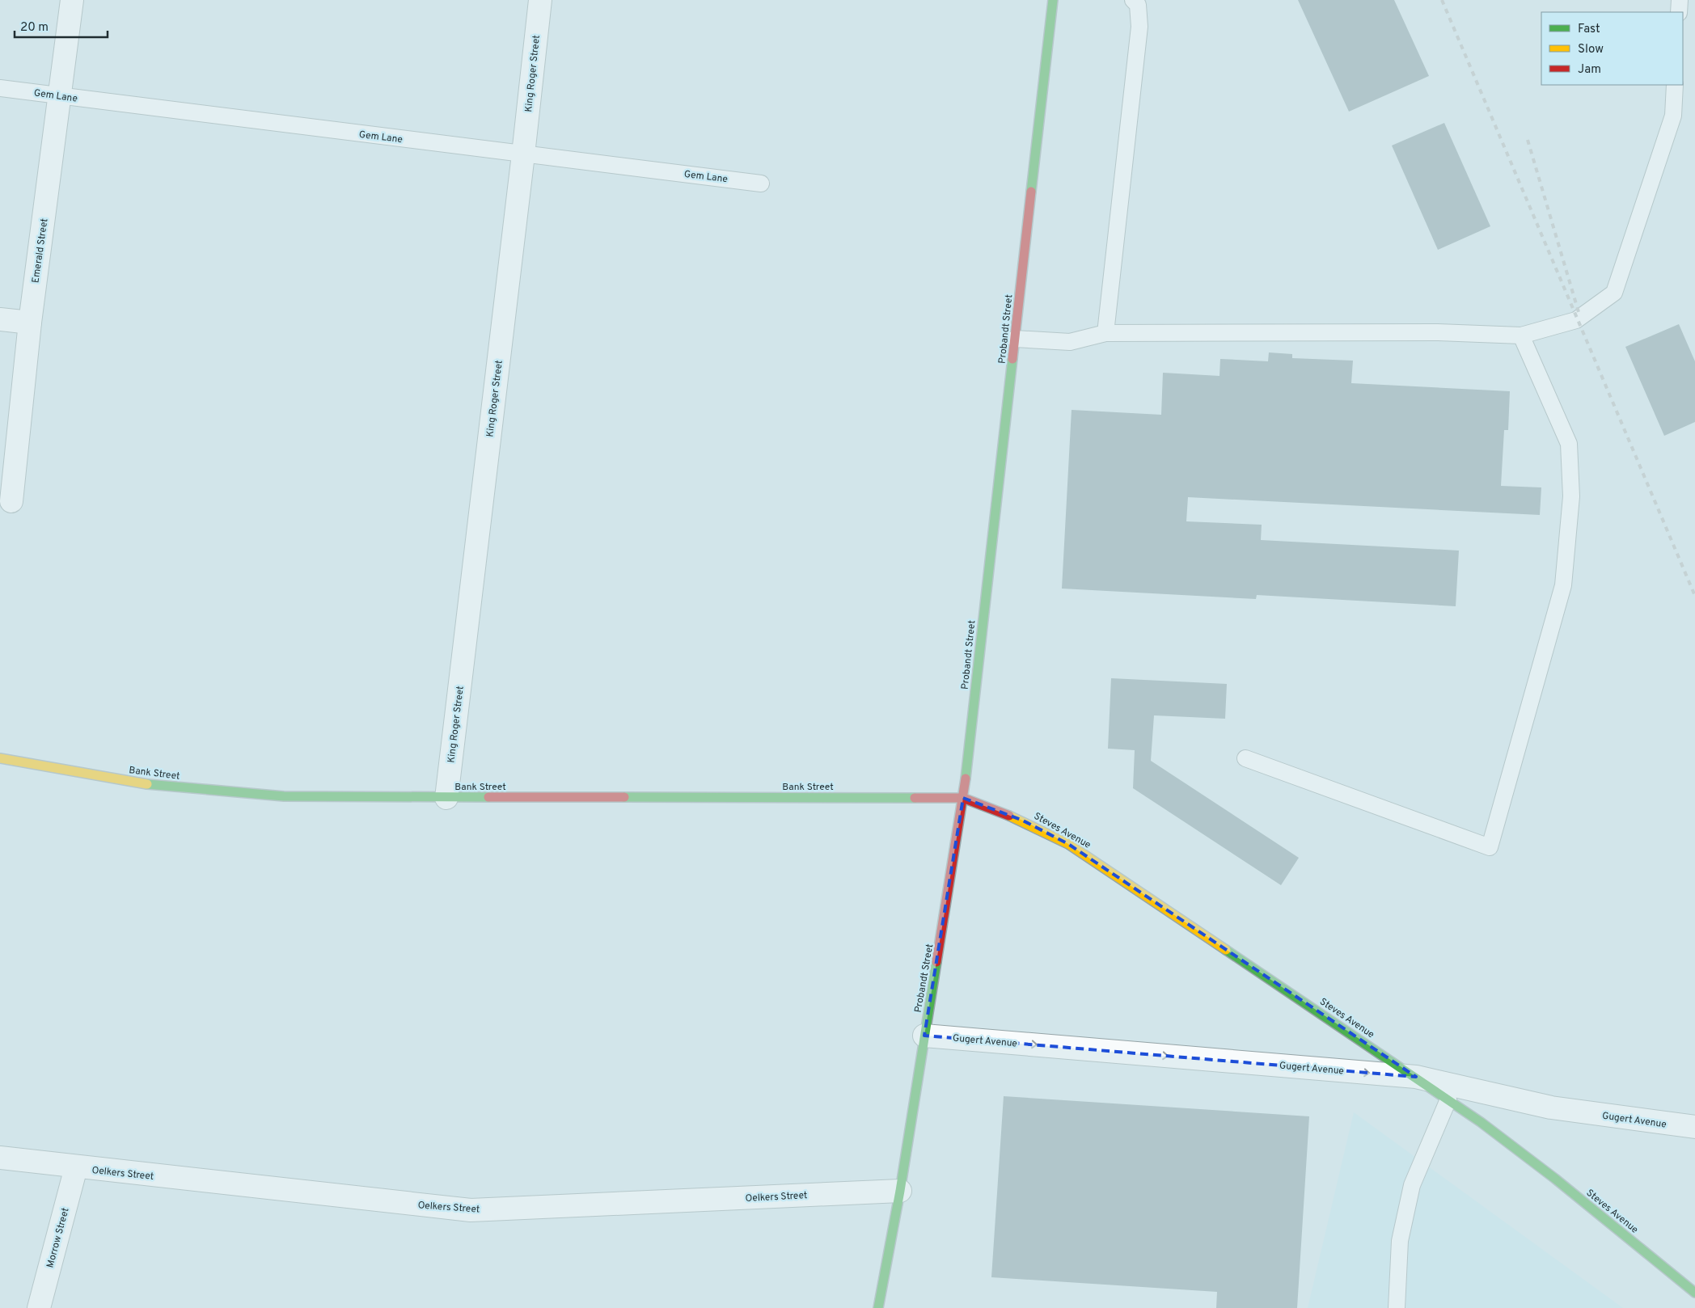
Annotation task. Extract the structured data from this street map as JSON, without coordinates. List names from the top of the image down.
{
  "streets": {
    "main road": ["Probandt Street", "Bank Street", "Steves Avenue"],
    "street": [
      "King Roger Street",
      "Emerald Street",
      "Gugert Avenue",
      "Oelkers Street",
      "Morrow Street"
    ],
    "lane": ["Gem Lane"]
  },
  "crossings": [
    ["King Roger Street", "Gem Lane"],
    ["King Roger Street", "Bank Street"],
    ["Gem Lane", "Emerald Street"],
    ["Probandt Street", "Bank Street"],
    ["Probandt Street", "Steves Avenue"],
    ["Probandt Street", "Gugert Avenue"],
    ["Probandt Street", "Oelkers Street"],
    ["Bank Street", "Steves Avenue"],
    ["Steves Avenue", "Gugert Avenue"],
    ["Oelkers Street", "Morrow Street"]
  ],
  "one_way": ["Gugert Avenue"],
  "legend": ["Fast", "Slow", "Jam"],
  "scale_bar": "20 m"
}
